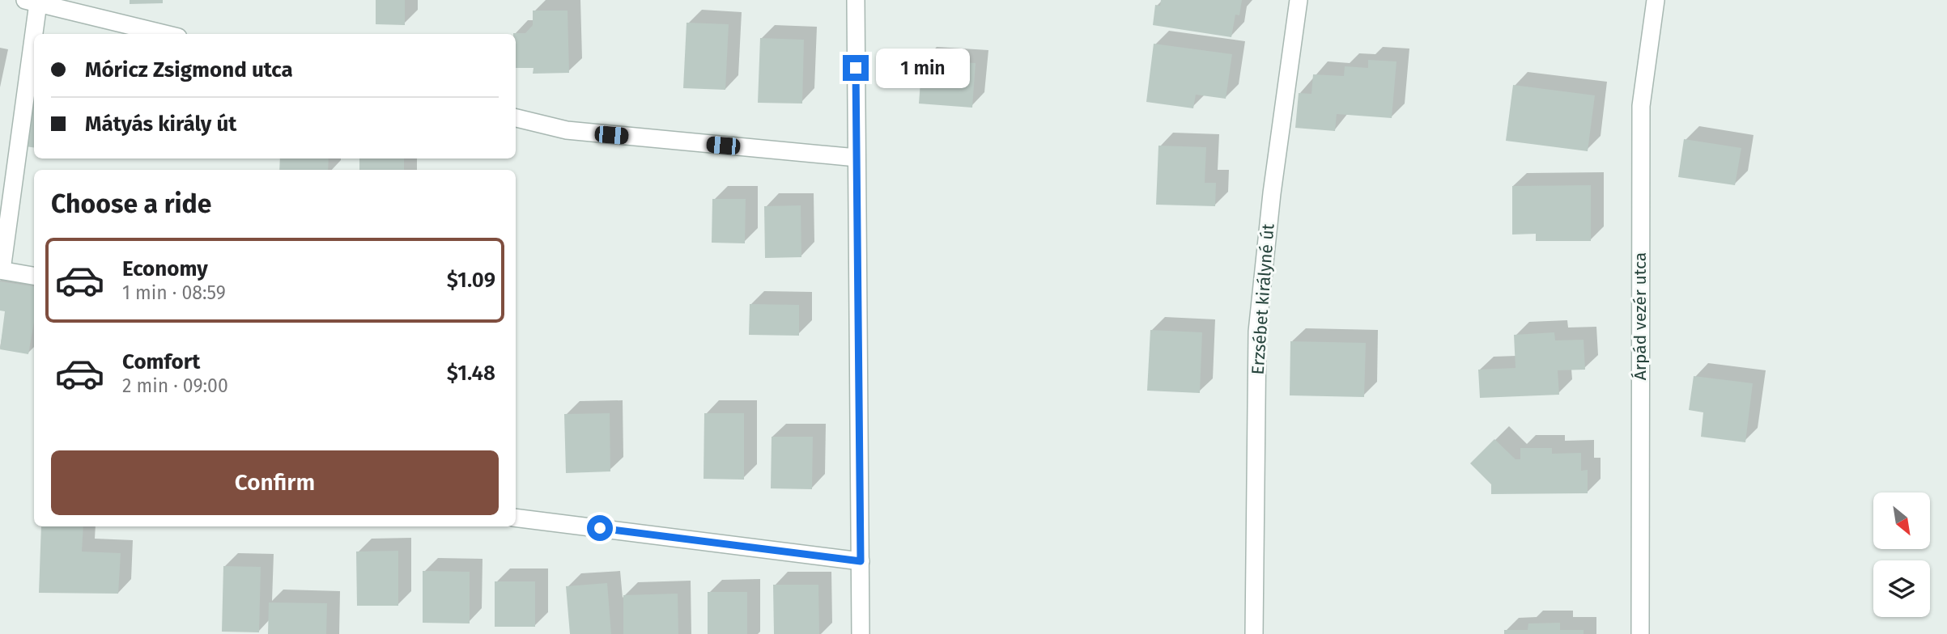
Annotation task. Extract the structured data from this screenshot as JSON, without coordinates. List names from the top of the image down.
{
  "streets": {
    "street": ["Erzsébet királyné út", "Árpád vezér utca"]
  },
  "north": "bottom right",
  "page": {
    "banner": ["Móricz Zsigmond utca", "Mátyás király út"],
    "bubble": "1 min",
    "heading": "Choose a ride",
    "list": [
      {
        "name": "Economy",
        "note": "1 min · 08:59",
        "value": "$1.09"
      },
      {
        "name": "Comfort",
        "note": "2 min · 09:00",
        "value": "$1.48"
      }
    ],
    "buttons": "Confirm"
  }
}
